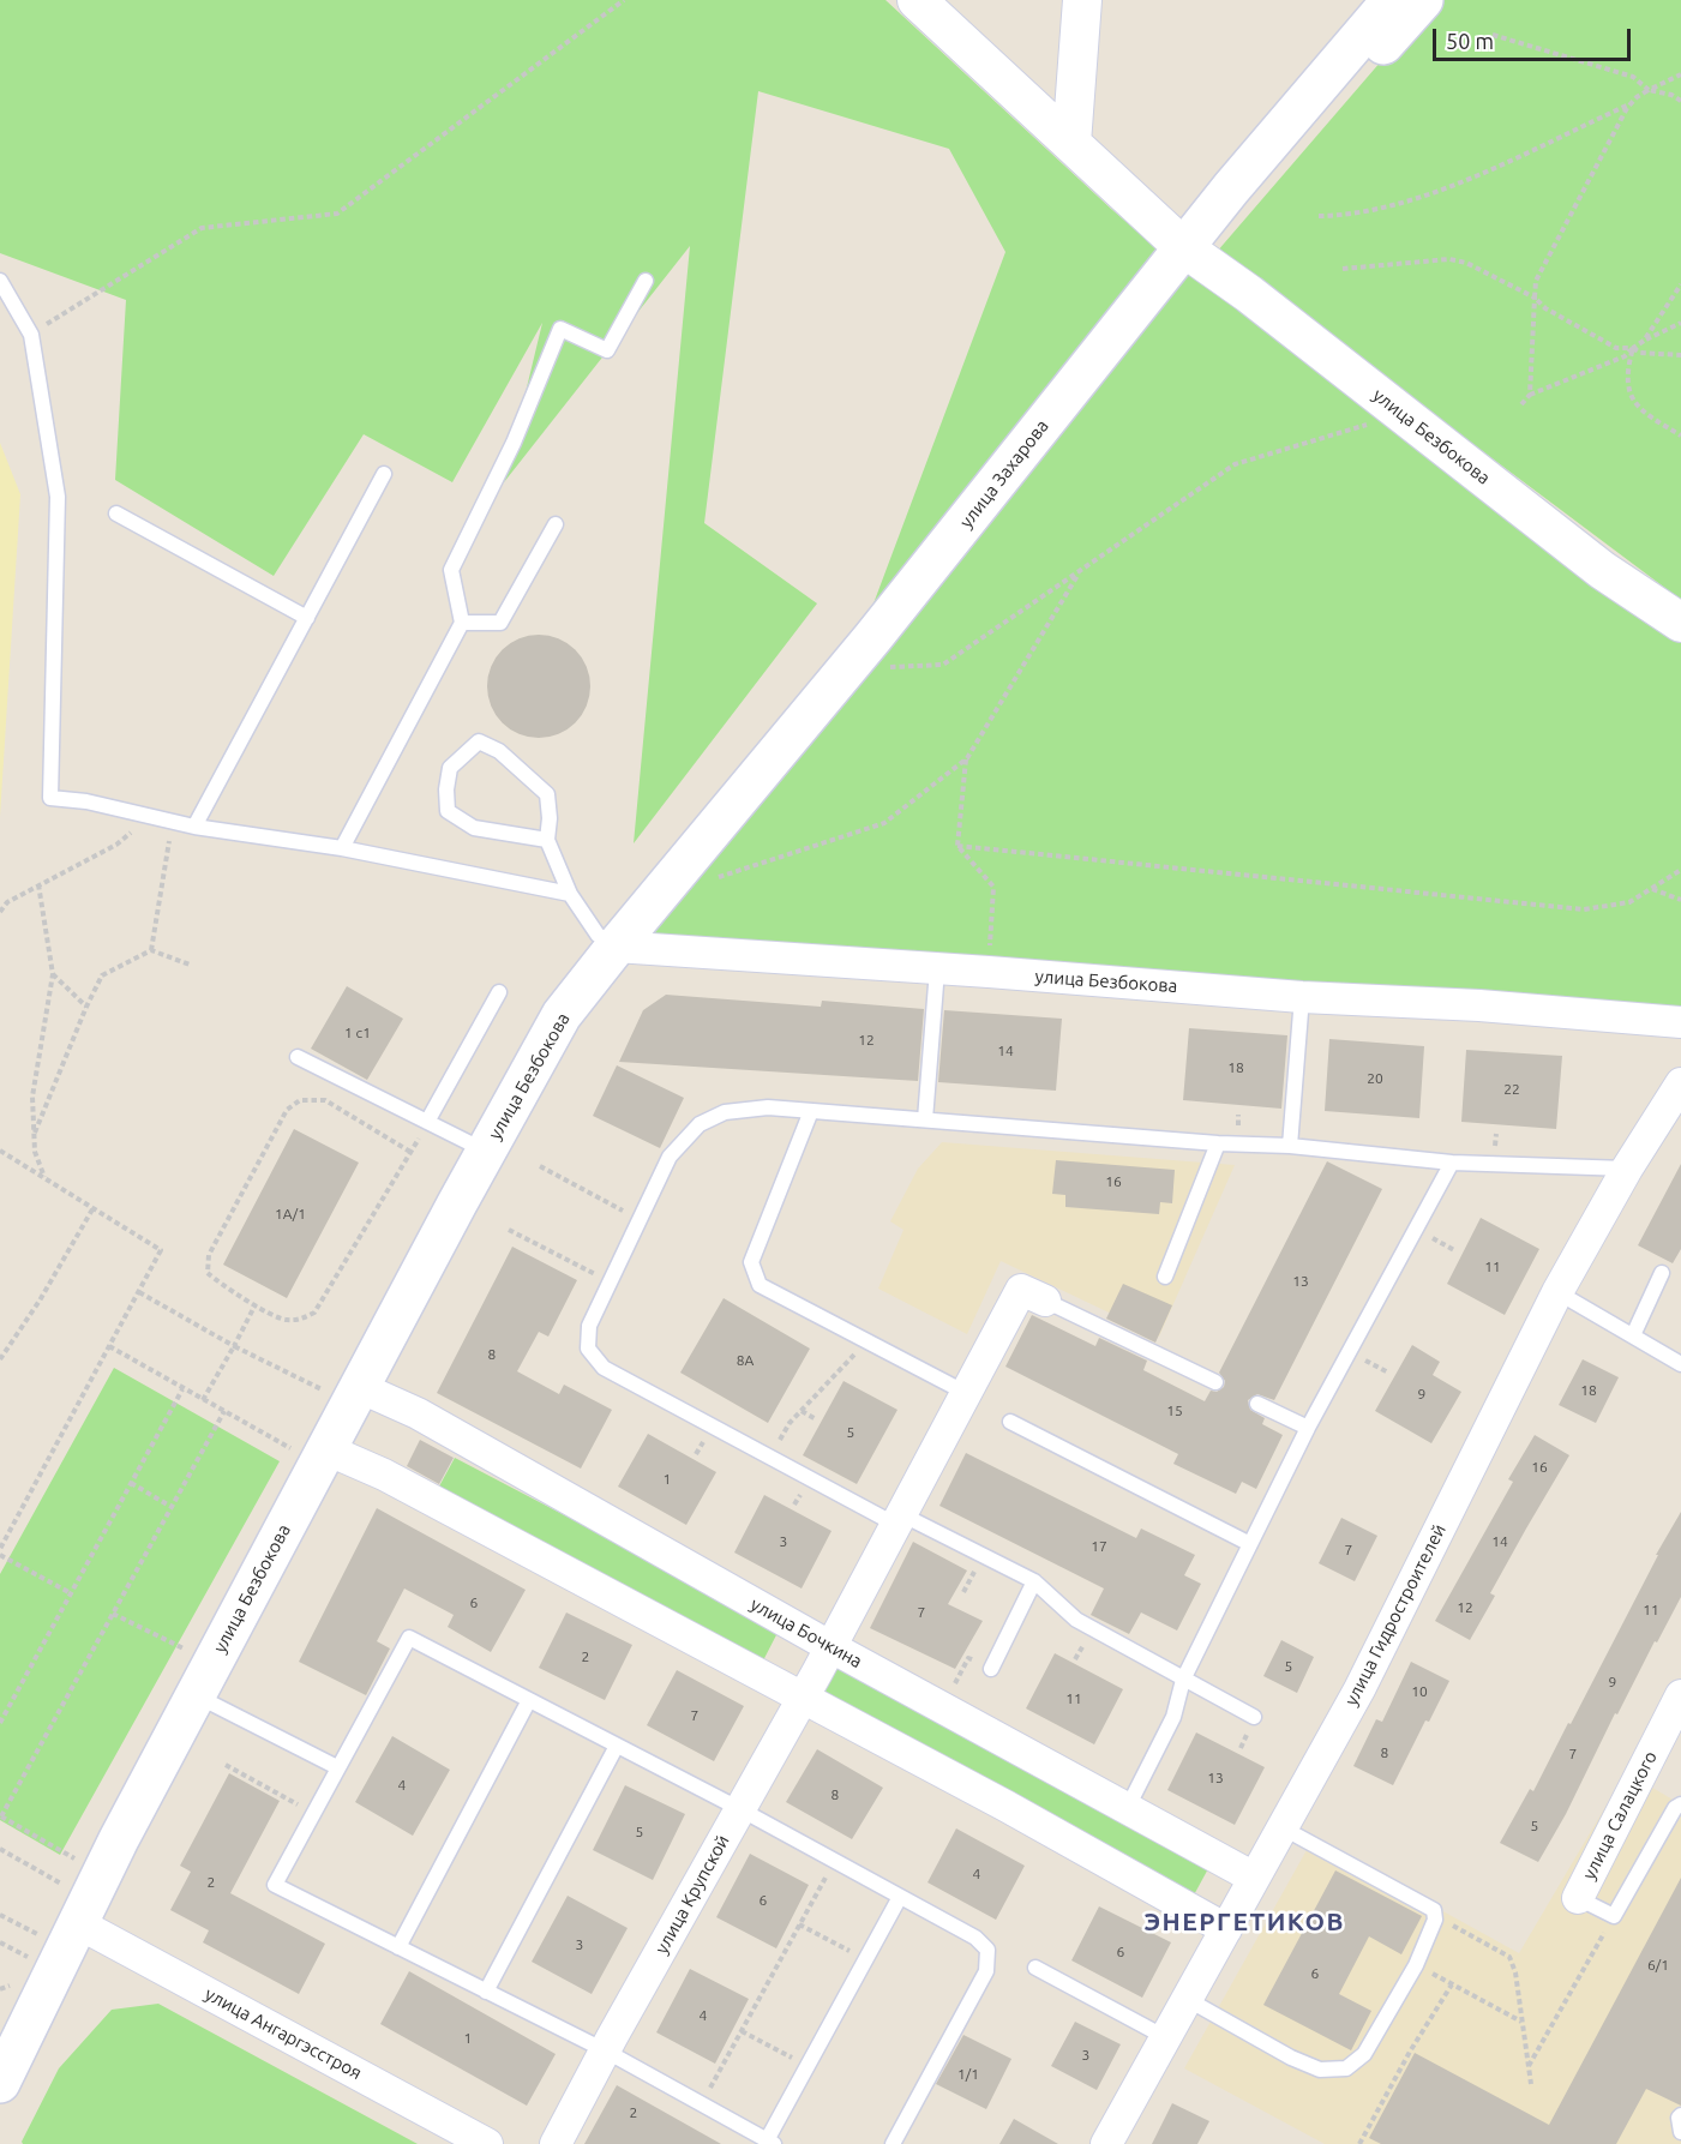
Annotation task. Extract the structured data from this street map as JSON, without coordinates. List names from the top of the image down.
{
  "streets": {
    "main road": ["улица Безбокова", "улица Захарова"],
    "street": [
      "улица Гидростроителей",
      "улица Бочкина",
      "улица Салацкого",
      "улица Крупской",
      "улица Ангаргэсстроя"
    ]
  },
  "crossings": [
    ["улица Безбокова", "улица Захарова"],
    ["улица Безбокова", "улица Бочкина"],
    ["улица Безбокова", "улица Ангаргэсстроя"],
    ["улица Гидростроителей", "улица Бочкина"],
    ["улица Бочкина", "улица Крупской"]
  ],
  "districts": ["ЭНЕРГЕТИКОВ"],
  "house_numbers": [
    "1 с1",
    "12",
    "14",
    "18",
    "20",
    "22",
    "16",
    "1А/1",
    "11",
    "13",
    "8",
    "8А",
    "18",
    "9",
    "15",
    "5",
    "16",
    "1",
    "3",
    "14",
    "17",
    "7",
    "6",
    "12",
    "11",
    "7",
    "2",
    "5",
    "9",
    "10",
    "11",
    "7",
    "8",
    "7",
    "13",
    "4",
    "8",
    "5",
    "5",
    "4",
    "2",
    "6",
    "3",
    "6",
    "6/1",
    "6",
    "4",
    "1",
    "3",
    "1/1",
    "2"
  ],
  "scale_bar": "50 m"
}
